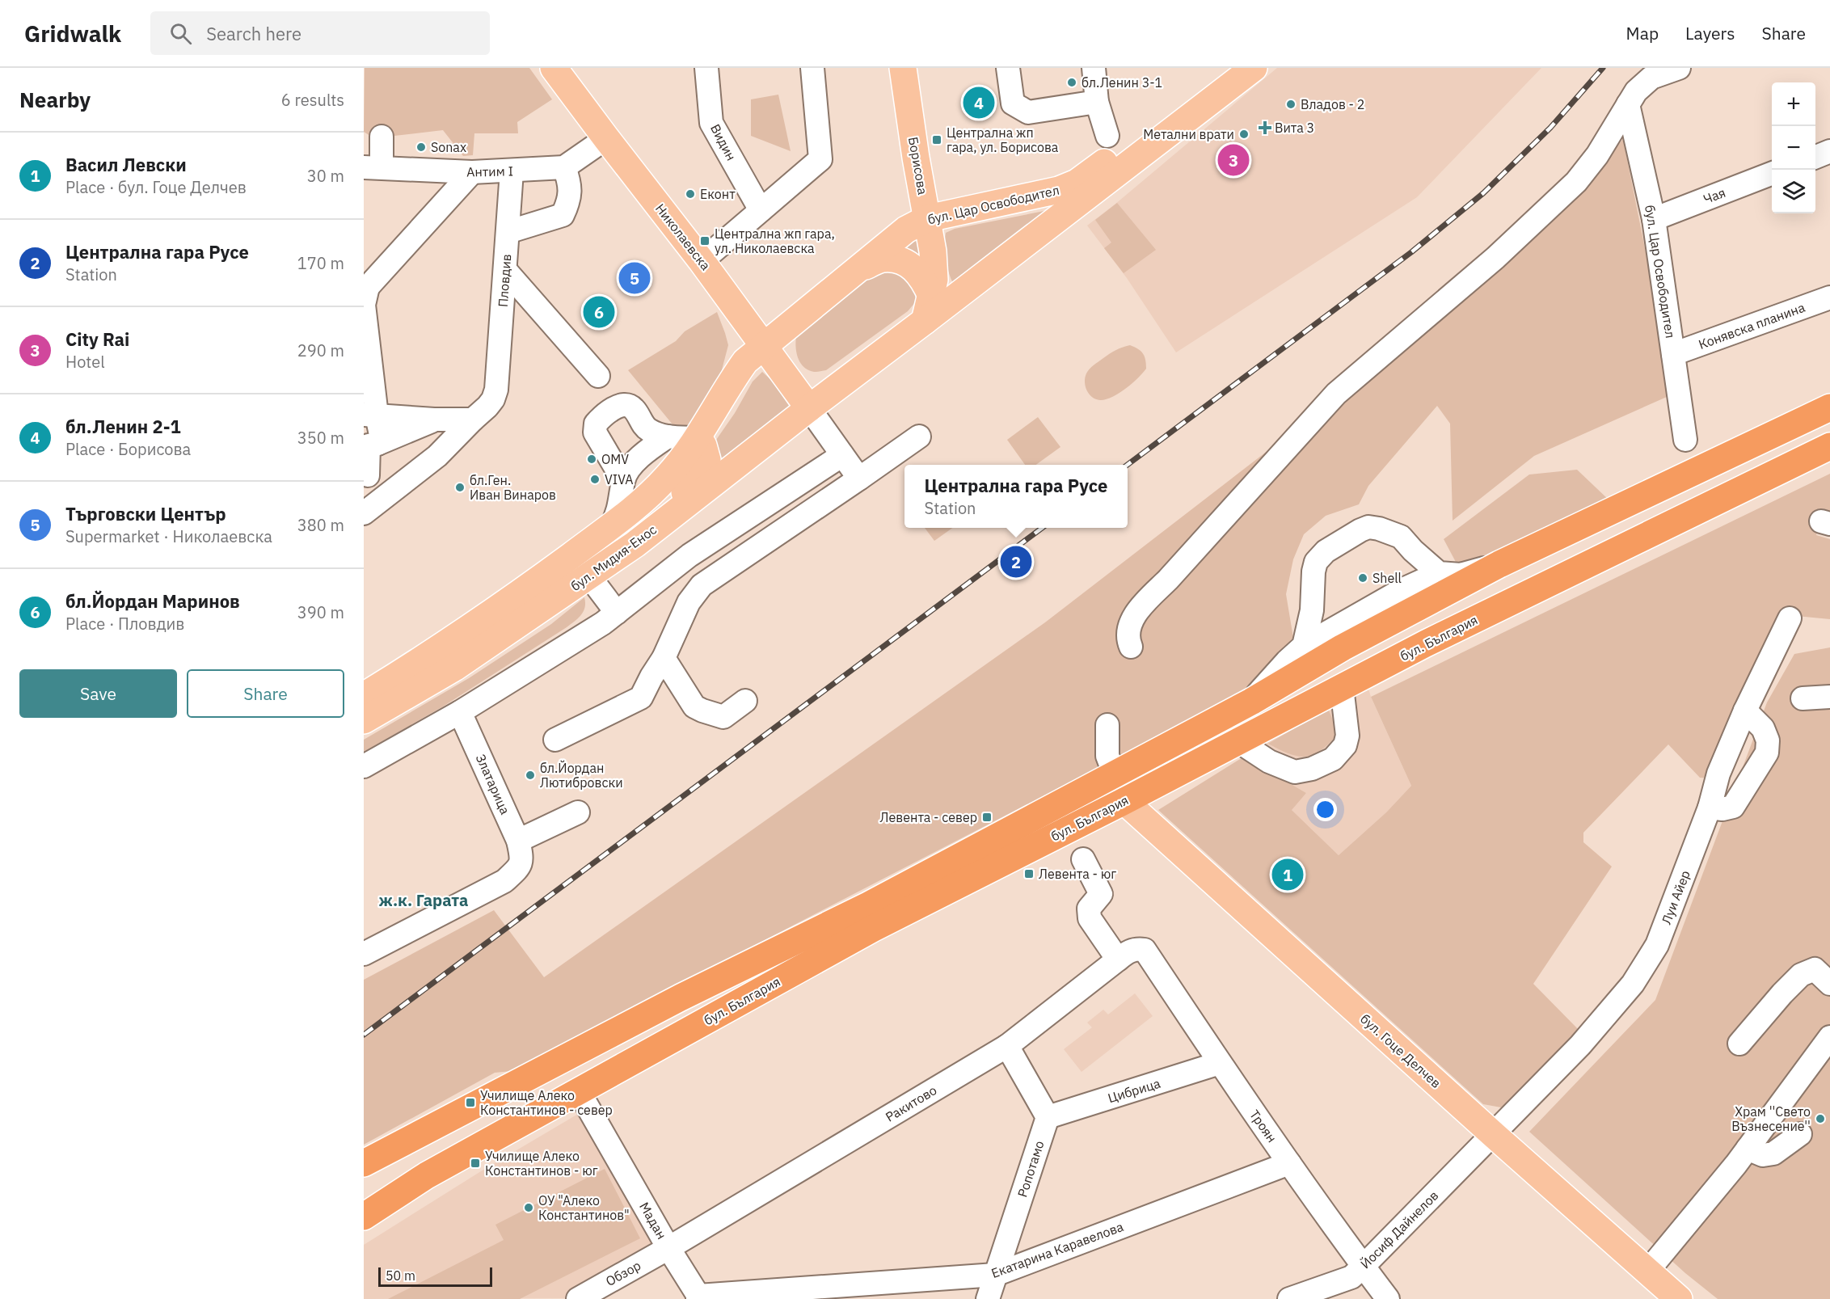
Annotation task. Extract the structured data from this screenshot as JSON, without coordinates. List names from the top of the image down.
{
  "streets": {
    "highway": ["бул. България"],
    "main road": [
      "Борисова",
      "бул. Цар Освободител",
      "Николаевска",
      "бул. Мидия-Енос",
      "бул. Гоце Делчев"
    ],
    "street": [
      "Видин",
      "Антим I",
      "Чая",
      "Пловдив",
      "Конявска планина",
      "Златарица",
      "Луи Айер",
      "Цибрица",
      "Ракитово",
      "Троян",
      "Ропотамо",
      "Мадан",
      "Йосиф Дайнелов",
      "Екатарина Каравелова",
      "Обзор"
    ]
  },
  "crossings": [
    ["Борисова", "бул. Цар Освободител"],
    ["Антим I", "Пловдив"],
    ["Чая", "бул. Цар Освободител"],
    ["бул. Цар Освободител", "Николаевска"],
    ["бул. Цар Освободител", "Конявска планина"],
    ["бул. Цар Освободител", "бул. Мидия-Енос"],
    ["Николаевска", "бул. Мидия-Енос"],
    ["бул. България", "бул. Гоце Делчев"],
    ["бул. България", "Мадан"],
    ["Луи Айер", "бул. Гоце Делчев"],
    ["Луи Айер", "Йосиф Дайнелов"],
    ["бул. Гоце Делчев", "Йосиф Дайнелов"],
    ["Цибрица", "Троян"],
    ["Цибрица", "Ропотамо"],
    ["Ракитово", "Троян"],
    ["Ракитово", "Мадан"],
    ["Ракитово", "Обзор"],
    ["Троян", "Йосиф Дайнелов"],
    ["Троян", "Екатарина Каравелова"],
    ["Ропотамо", "Екатарина Каравелова"],
    ["Мадан", "Екатарина Каравелова"],
    ["Мадан", "Обзор"]
  ],
  "districts": ["ж.к. Гарата"],
  "places": {
    "other": [
      "бл.Ленин 3-1",
      "Владов - 2",
      "Метални врати",
      "Sonax",
      "Еконт",
      "OMV",
      "VIVA",
      "бл.Ген. Иван Винаров",
      "Shell",
      "бл.Йордан Лютибровски",
      "Храм ''Свето Възнесение''",
      "ОУ \"Алеко Константинов\""
    ],
    "health": ["Вита 3"],
    "transit": [
      "Централна жп гара, ул. Борисова",
      "Централна жп гара, ул. Николаевска",
      "Левента - север",
      "Левента - юг",
      "Училище Алеко Константинов - север",
      "Училище Алеко Константинов - юг"
    ]
  },
  "scale_bar": "50 m",
  "page": {
    "header": "Gridwalk",
    "search": "Search here",
    "nav": ["Map", "Layers", "Share"],
    "heading": ["Nearby", "6 results"],
    "map_buttons": ["+", "−"],
    "pins": [
      "4",
      "3",
      "5",
      "6",
      "2",
      "1"
    ],
    "list": [
      {
        "mark": "1",
        "name": "Васил Левски",
        "note": "Place · бул. Гоце Делчев",
        "value": "30 m"
      },
      {
        "mark": "2",
        "name": "Централна гара Русе",
        "note": "Station",
        "value": "170 m"
      },
      {
        "mark": "3",
        "name": "City Rai",
        "note": "Hotel",
        "value": "290 m"
      },
      {
        "mark": "4",
        "name": "бл.Ленин 2-1",
        "note": "Place · Борисова",
        "value": "350 m"
      },
      {
        "mark": "5",
        "name": "Търговски Център",
        "note": "Supermarket · Николаевска",
        "value": "380 m"
      },
      {
        "mark": "6",
        "name": "бл.Йордан Маринов",
        "note": "Place · Пловдив",
        "value": "390 m"
      }
    ],
    "popup": ["Централна гара Русе", "Station"],
    "buttons": ["Save", "Share"],
    "scale": "50 m"
  }
}
